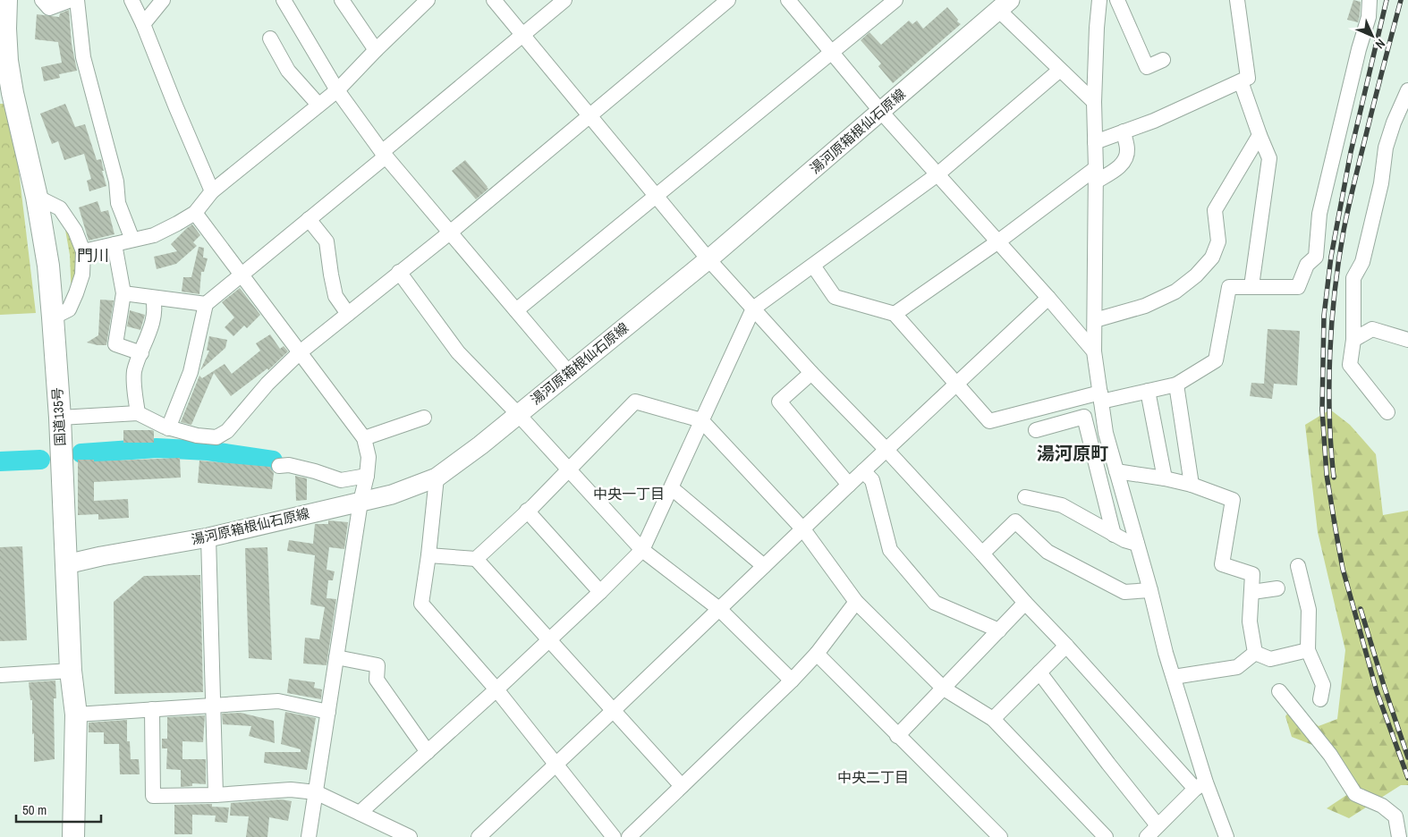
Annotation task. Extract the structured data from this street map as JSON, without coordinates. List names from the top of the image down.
{
  "streets": {
    "highway": ["国道135号"],
    "main road": ["湯河原箱根仙石原線"]
  },
  "crossings": [
    ["湯河原箱根仙石原線", "国道135号"]
  ],
  "districts": [
    "門川",
    "湯河原町",
    "中央一丁目",
    "中央二丁目"
  ],
  "scale_bar": "50 m",
  "north": "bottom right"
}
